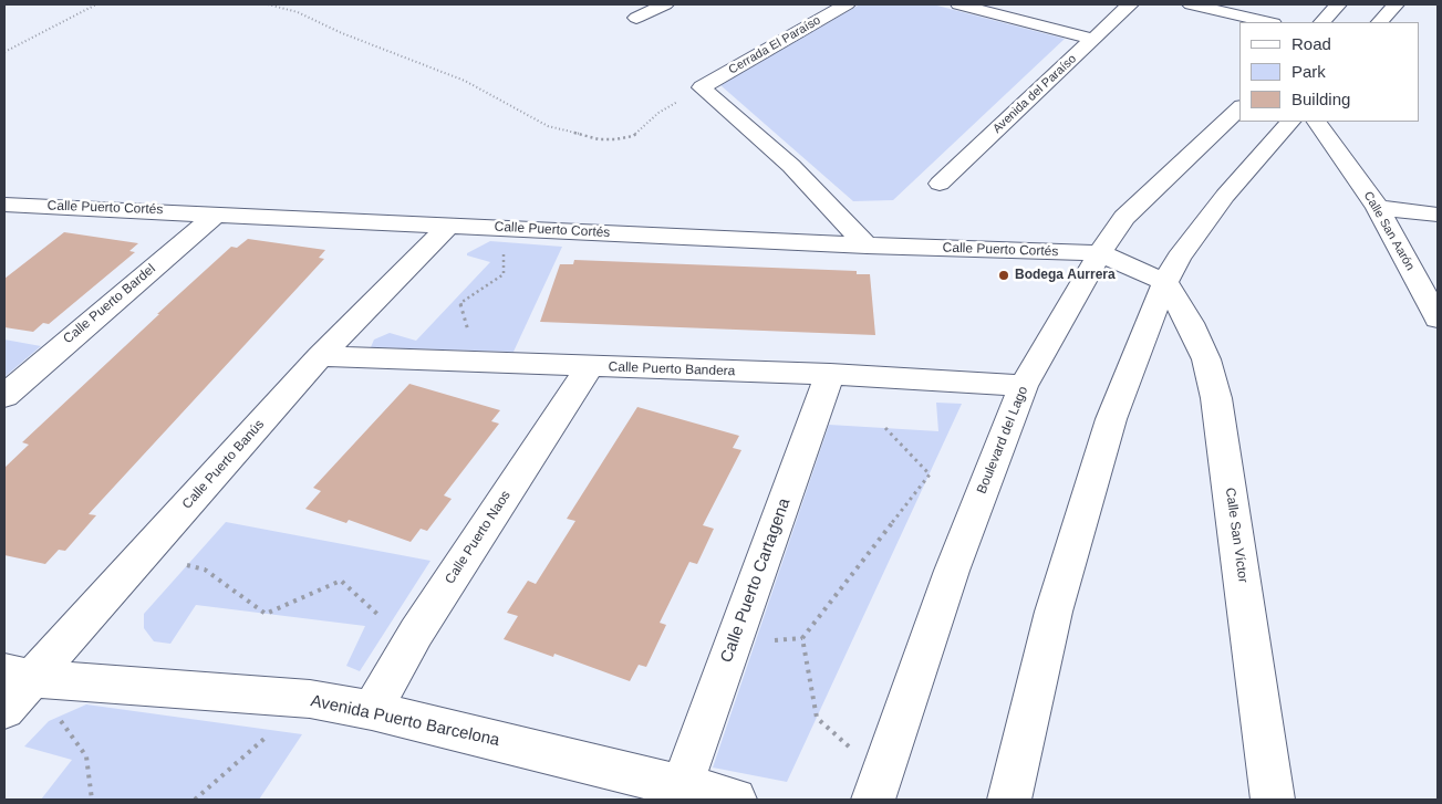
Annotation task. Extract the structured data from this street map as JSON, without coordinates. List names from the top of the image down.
{
  "streets": {
    "street": [
      "Cerrada El Paraíso",
      "Avenida del Paraíso",
      "Calle Puerto Cortés",
      "Calle San Aarón",
      "Calle Puerto Bardel",
      "Calle Puerto Bandera",
      "Boulevard del Lago",
      "Calle Puerto Banús",
      "Calle San Víctor",
      "Calle Puerto Naos",
      "Calle Puerto Cartagena",
      "Avenida Puerto Barcelona"
    ]
  },
  "crossings": [
    ["Calle Puerto Cortés", "Calle Puerto Bardel"],
    ["Calle Puerto Cortés", "Boulevard del Lago"],
    ["Calle Puerto Cortés", "Calle Puerto Banús"],
    ["Calle Puerto Bandera", "Boulevard del Lago"],
    ["Calle Puerto Bandera", "Calle Puerto Banús"],
    ["Calle Puerto Bandera", "Calle Puerto Naos"],
    ["Calle Puerto Bandera", "Calle Puerto Cartagena"],
    ["Calle Puerto Banús", "Avenida Puerto Barcelona"],
    ["Calle Puerto Naos", "Avenida Puerto Barcelona"],
    ["Calle Puerto Cartagena", "Avenida Puerto Barcelona"]
  ],
  "places": ["Bodega Aurrera"],
  "legend": ["Road", "Park", "Building"]
}
